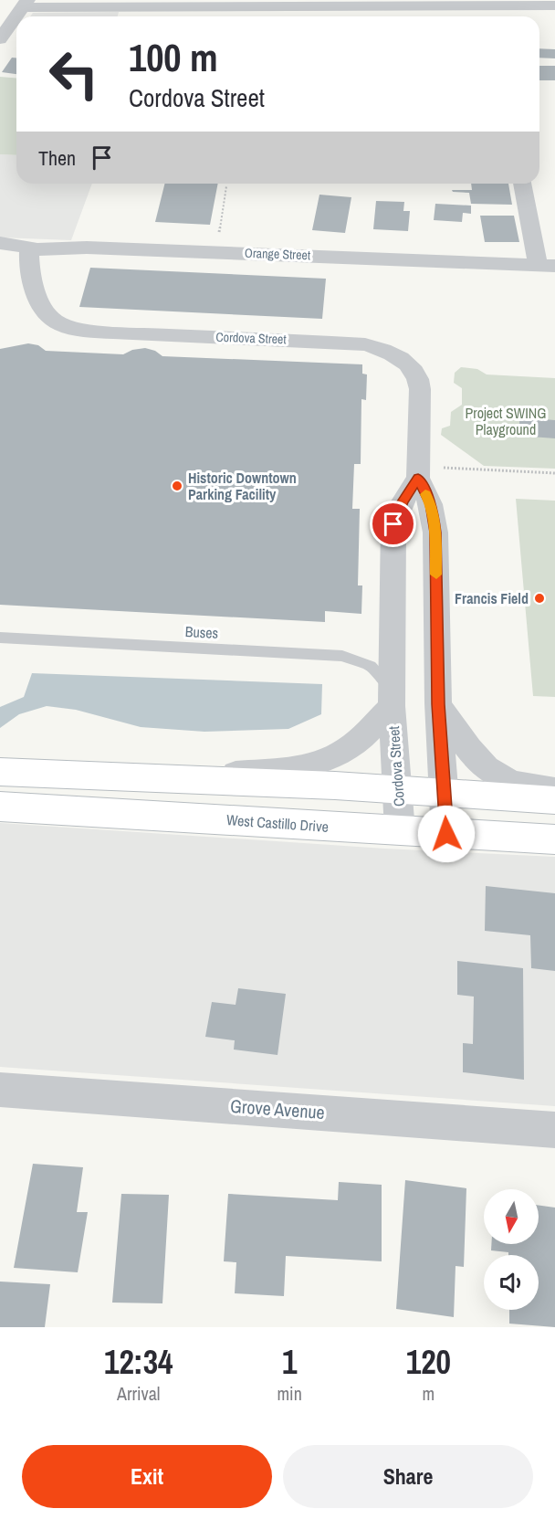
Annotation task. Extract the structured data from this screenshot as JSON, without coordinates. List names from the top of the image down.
{
  "streets": {
    "main road": ["West Castillo Drive"],
    "street": ["Orange Street", "Cordova Street", "Grove Avenue"],
    "lane": ["Buses"]
  },
  "crossings": [
    ["Orange Street", "Cordova Street"],
    ["Cordova Street", "Buses"],
    ["Cordova Street", "West Castillo Drive"]
  ],
  "parks": ["Project SWING Playground"],
  "places": ["Historic Downtown Parking Facility", "Francis Field"],
  "north": "bottom",
  "page": {
    "turn": ["100 m", "Cordova Street"],
    "then": "Then",
    "eta": [
      "12:34",
      "Arrival",
      "1",
      "min",
      "120",
      "m"
    ],
    "buttons": ["Exit", "Share"]
  }
}
